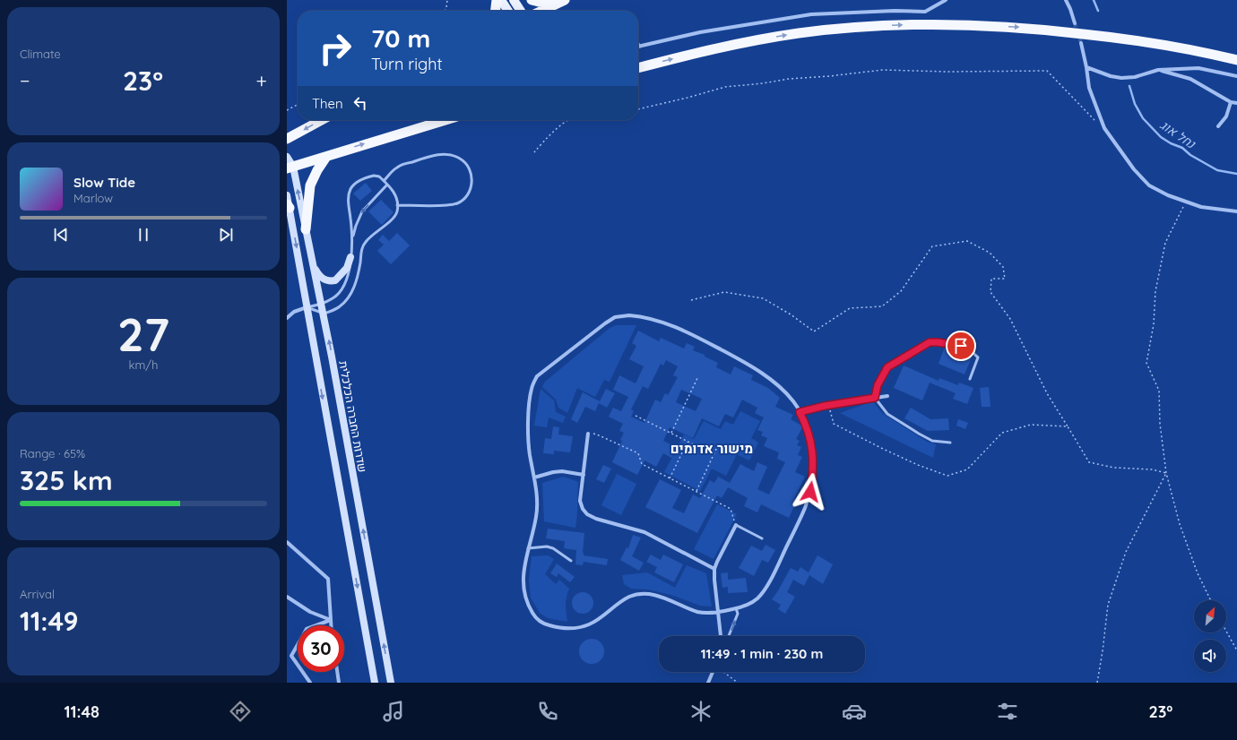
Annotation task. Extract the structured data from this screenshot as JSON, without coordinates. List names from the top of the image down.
{
  "streets": {
    "main road": ["שדרות החברה הכלכלית"]
  },
  "districts": ["מישור אדומים"],
  "water": ["נחל אוג"],
  "north": "top right",
  "page": {
    "tile": [
      "Climate",
      ["27", "km/h"],
      ["Range · 65%", "325 km"],
      ["Arrival", "11:49"]
    ],
    "turn": ["70 m", "Turn right"],
    "heat": ["−", "23°", "+"],
    "then": "Then",
    "song": ["Slow Tide", "Marlow"],
    "limit": "30",
    "trip": "11:49 · 1 min · 230 m",
    "tabs": ["11:48", "23°"]
  }
}
